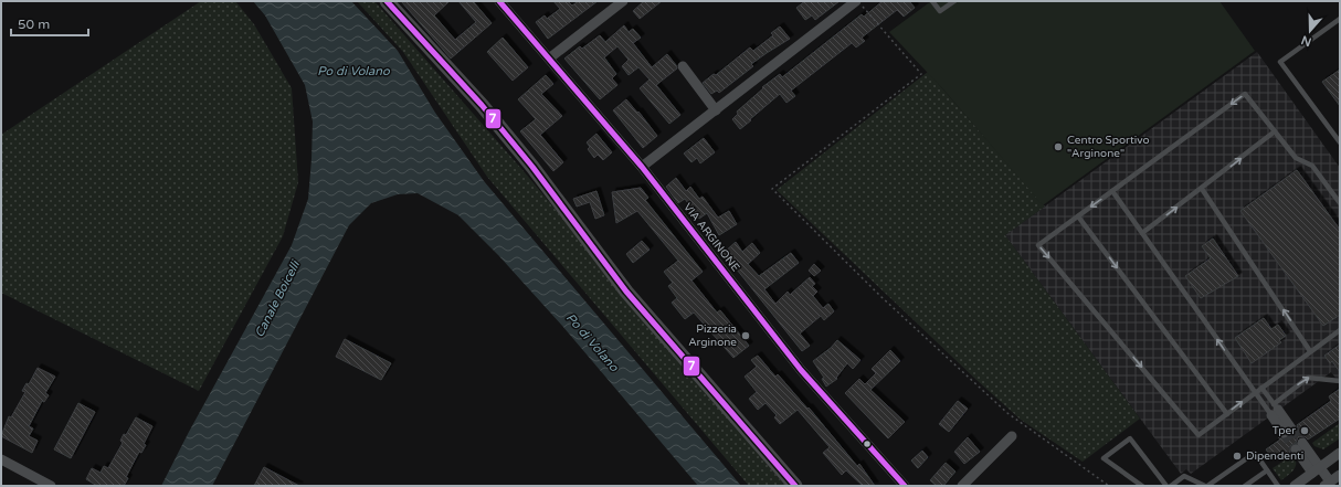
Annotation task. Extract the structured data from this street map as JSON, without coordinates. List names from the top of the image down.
{
  "streets": {
    "street": ["VIA ARGINONE"]
  },
  "water": ["Po di Volano", "Canale Boicelli"],
  "places": [
    "Centro Sportivo \"Arginone\"",
    "Pizzeria Arginone",
    "Tper",
    "Dipendenti"
  ],
  "lines": ["transit line 7"],
  "scale_bar": "50 m",
  "north": "bottom"
}
